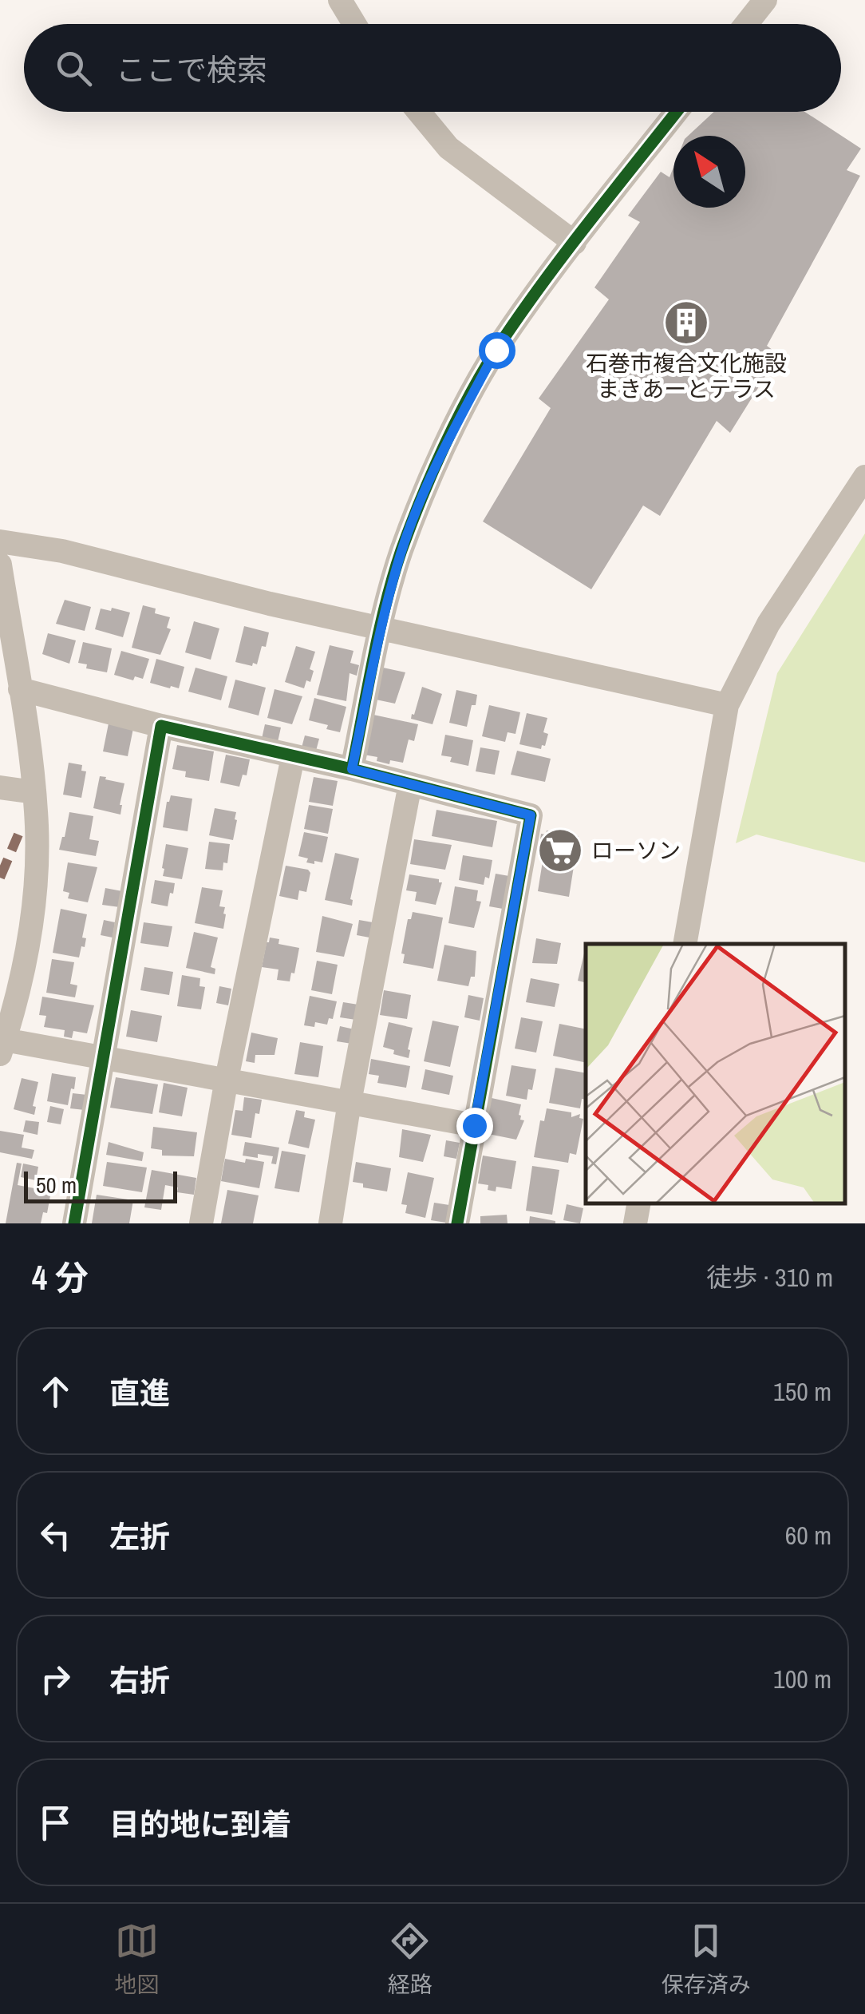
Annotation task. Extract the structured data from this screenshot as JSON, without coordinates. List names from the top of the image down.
{
  "places": {
    "building": ["石巻市複合文化施設 まきあーとテラス"],
    "supermarket": ["ローソン"]
  },
  "scale_bar": "50 m",
  "north": "top left",
  "page": {
    "search": "ここで検索",
    "scale": "50 m",
    "heading": ["4 分", "徒歩 · 310 m"],
    "list": [
      ["直進", "150 m"],
      ["左折", "60 m"],
      ["右折", "100 m"],
      "目的地に到着"
    ],
    "nav": ["地図", "経路", "保存済み"]
  }
}
